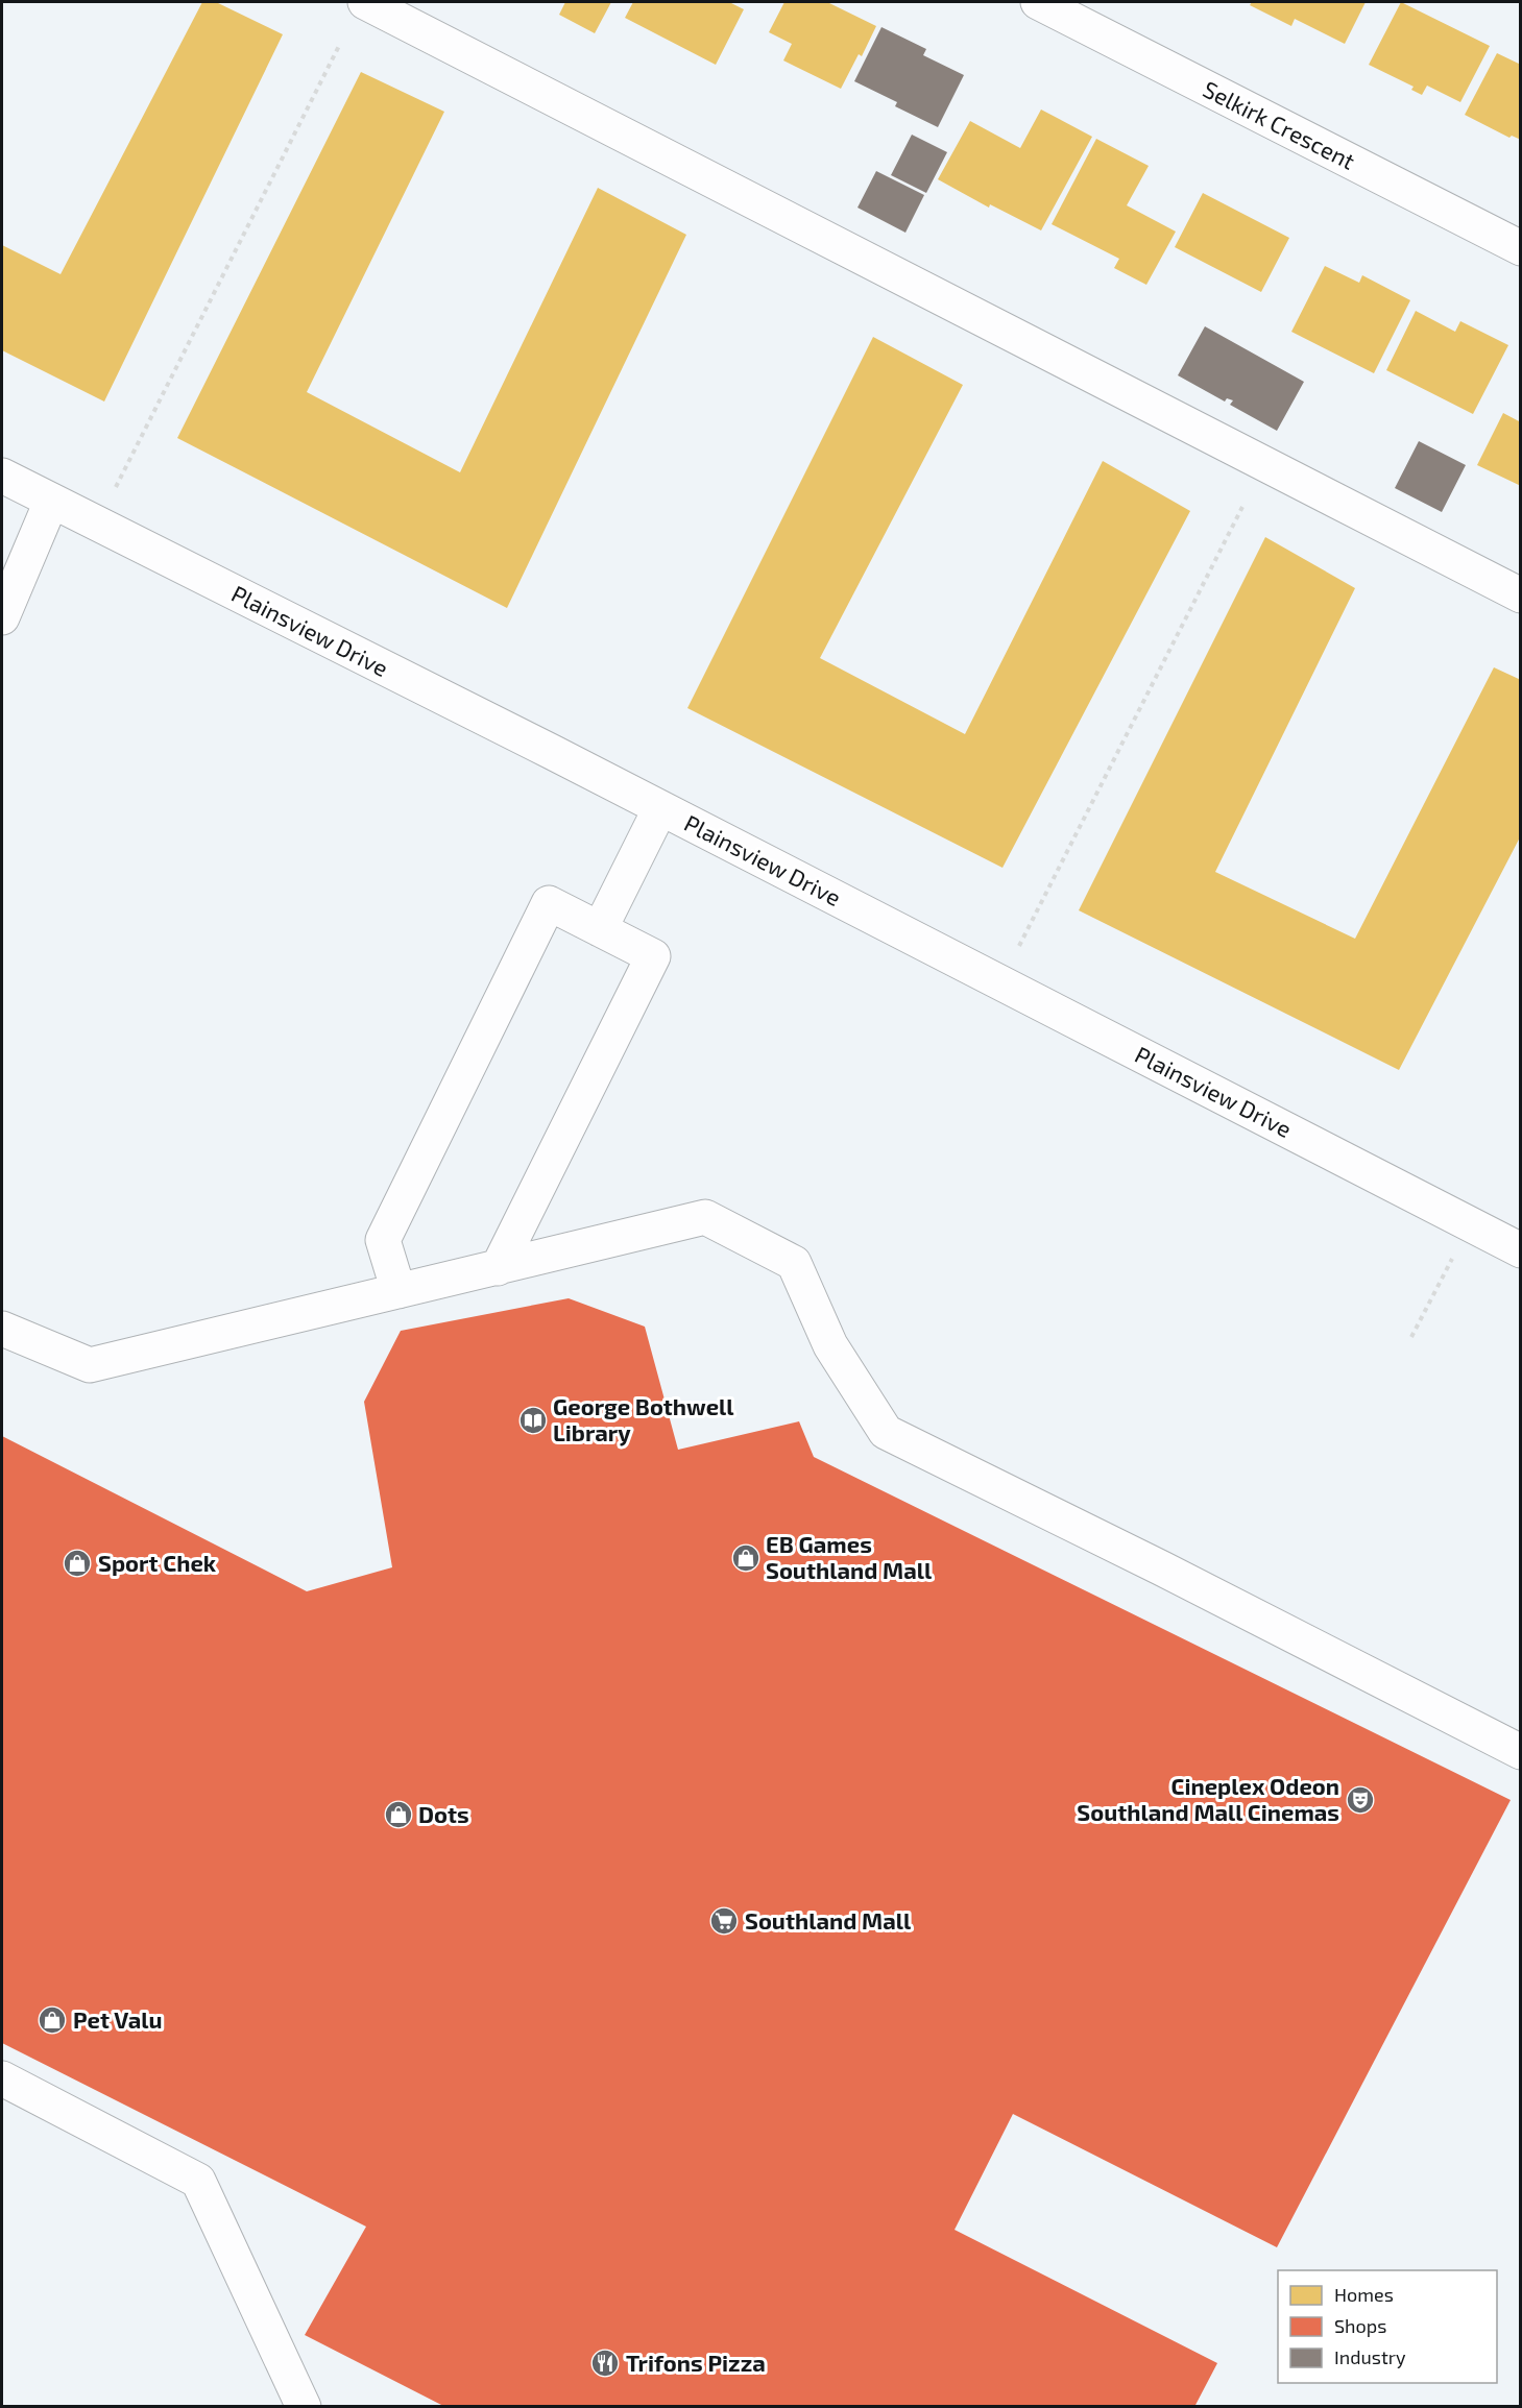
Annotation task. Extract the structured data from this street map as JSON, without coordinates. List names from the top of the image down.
{
  "streets": {
    "street": ["Selkirk Crescent", "Plainsview Drive"]
  },
  "places": {
    "library": ["George Bothwell Library"],
    "shop": [
      "EB Games Southland Mall",
      "Sport Chek",
      "Dots",
      "Pet Valu"
    ],
    "theatre": ["Cineplex Odeon Southland Mall Cinemas"],
    "supermarket": ["Southland Mall"],
    "restaurant": ["Trifons Pizza"]
  },
  "legend": ["Homes", "Shops", "Industry"]
}
